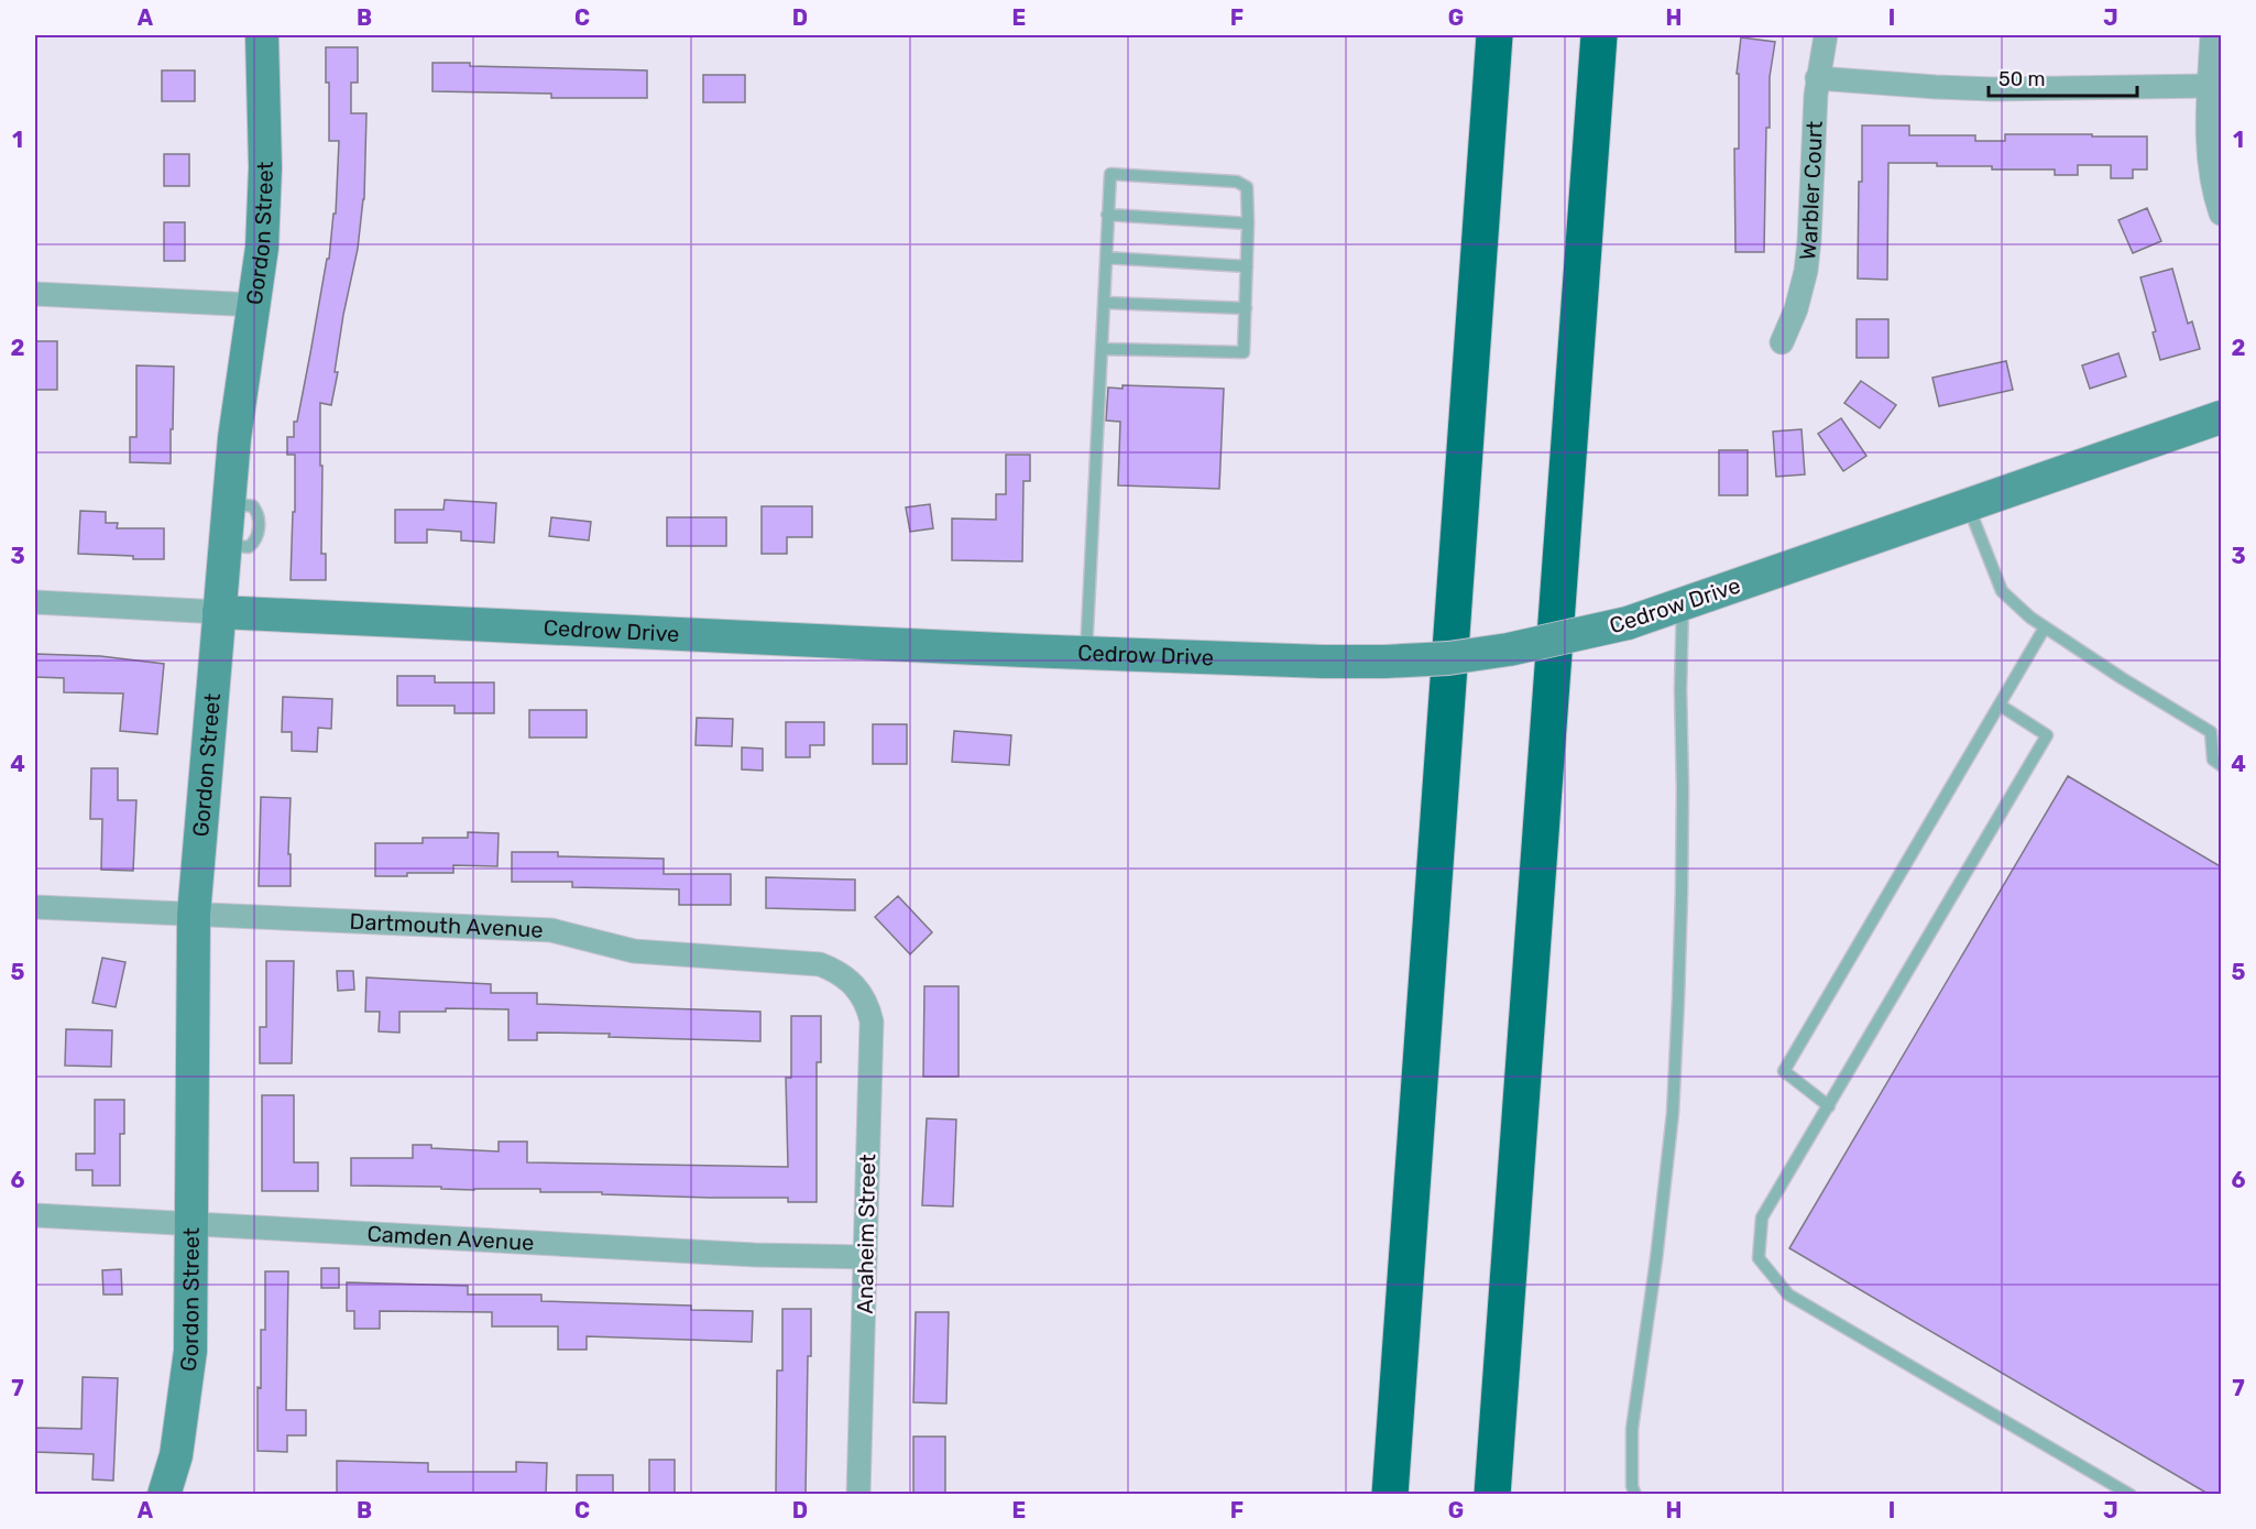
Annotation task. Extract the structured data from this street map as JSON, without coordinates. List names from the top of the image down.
{
  "streets": {
    "street": [
      "Warbler Court",
      "Gordon Street",
      "Cedrow Drive",
      "Dartmouth Avenue",
      "Anaheim Street",
      "Camden Avenue"
    ]
  },
  "crossings": [
    ["Gordon Street", "Cedrow Drive"],
    ["Gordon Street", "Dartmouth Avenue"],
    ["Gordon Street", "Camden Avenue"],
    ["Dartmouth Avenue", "Anaheim Street"],
    ["Anaheim Street", "Camden Avenue"]
  ],
  "scale_bar": "50 m",
  "grid": {
    "columns": [
      "A",
      "B",
      "C",
      "D",
      "E",
      "F",
      "G",
      "H",
      "I",
      "J"
    ],
    "rows": [
      "1",
      "2",
      "3",
      "4",
      "5",
      "6",
      "7"
    ]
  }
}
